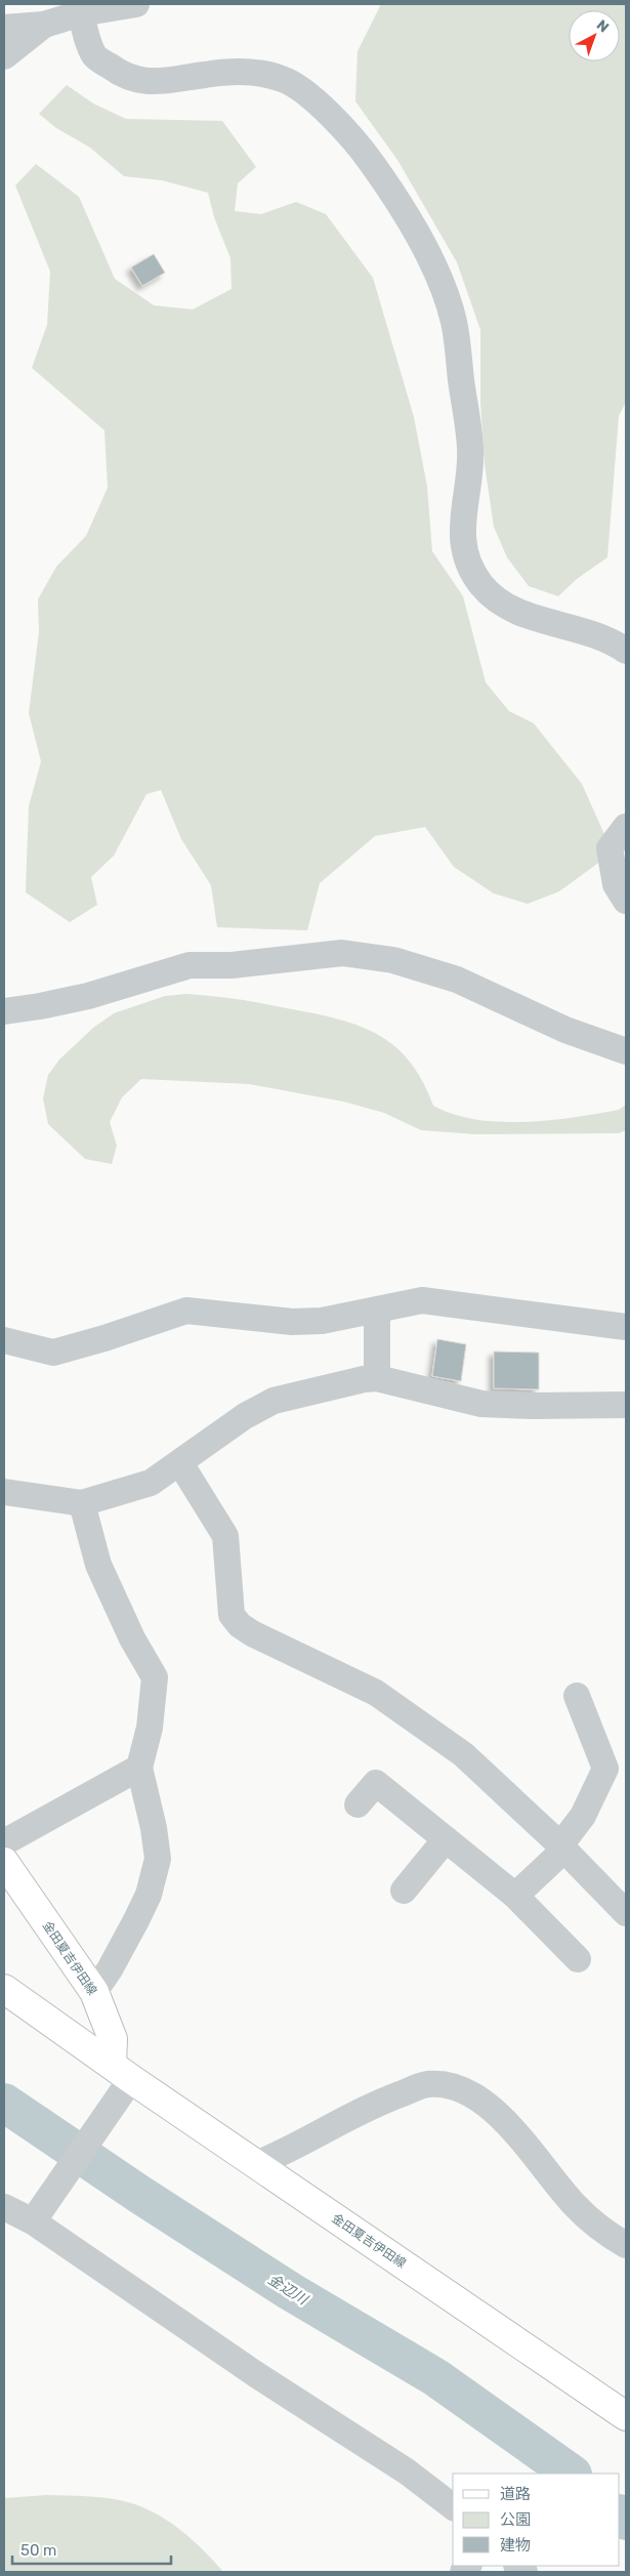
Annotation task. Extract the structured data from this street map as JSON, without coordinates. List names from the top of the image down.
{
  "streets": {
    "main road": ["金田夏吉伊田線"]
  },
  "water": ["金辺川"],
  "legend": ["道路", "公園", "建物"],
  "scale_bar": "50 m",
  "north": "top right"
}
